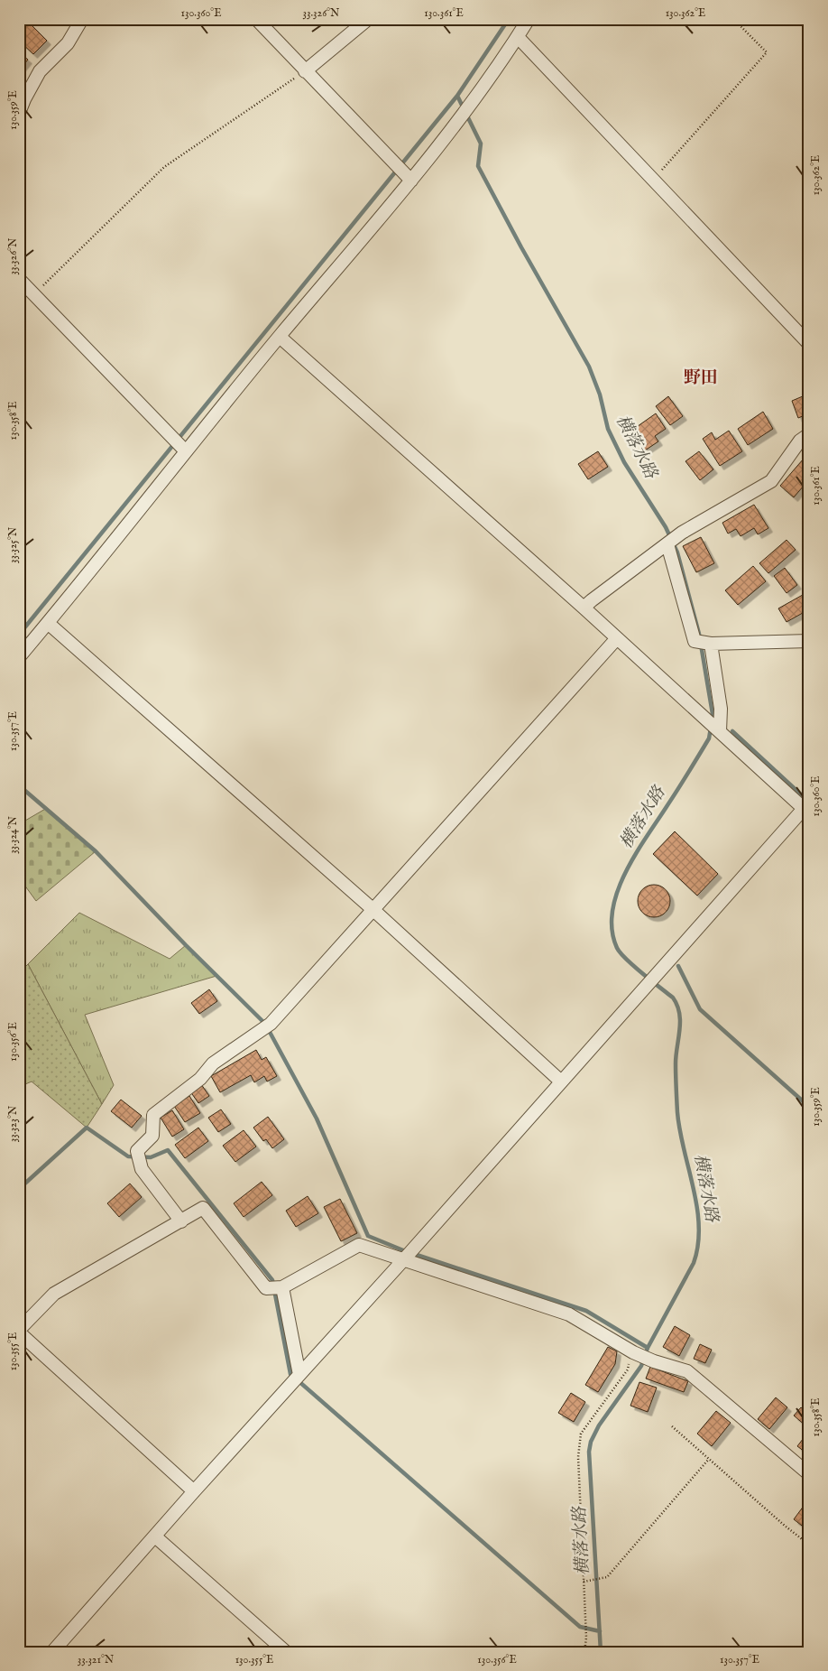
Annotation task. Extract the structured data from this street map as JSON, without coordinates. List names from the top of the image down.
{
  "districts": ["野田"],
  "water": ["横落水路"],
  "coordinates": [
    "130.360°E",
    "33.326°N",
    "130.361°E",
    "130.362°E",
    "130.359°E",
    "130.358°E",
    "33.325°N",
    "130.357°E",
    "33.324°N",
    "130.356°E",
    "33.323°N",
    "130.355°E",
    "33.321°N"
  ]
}
